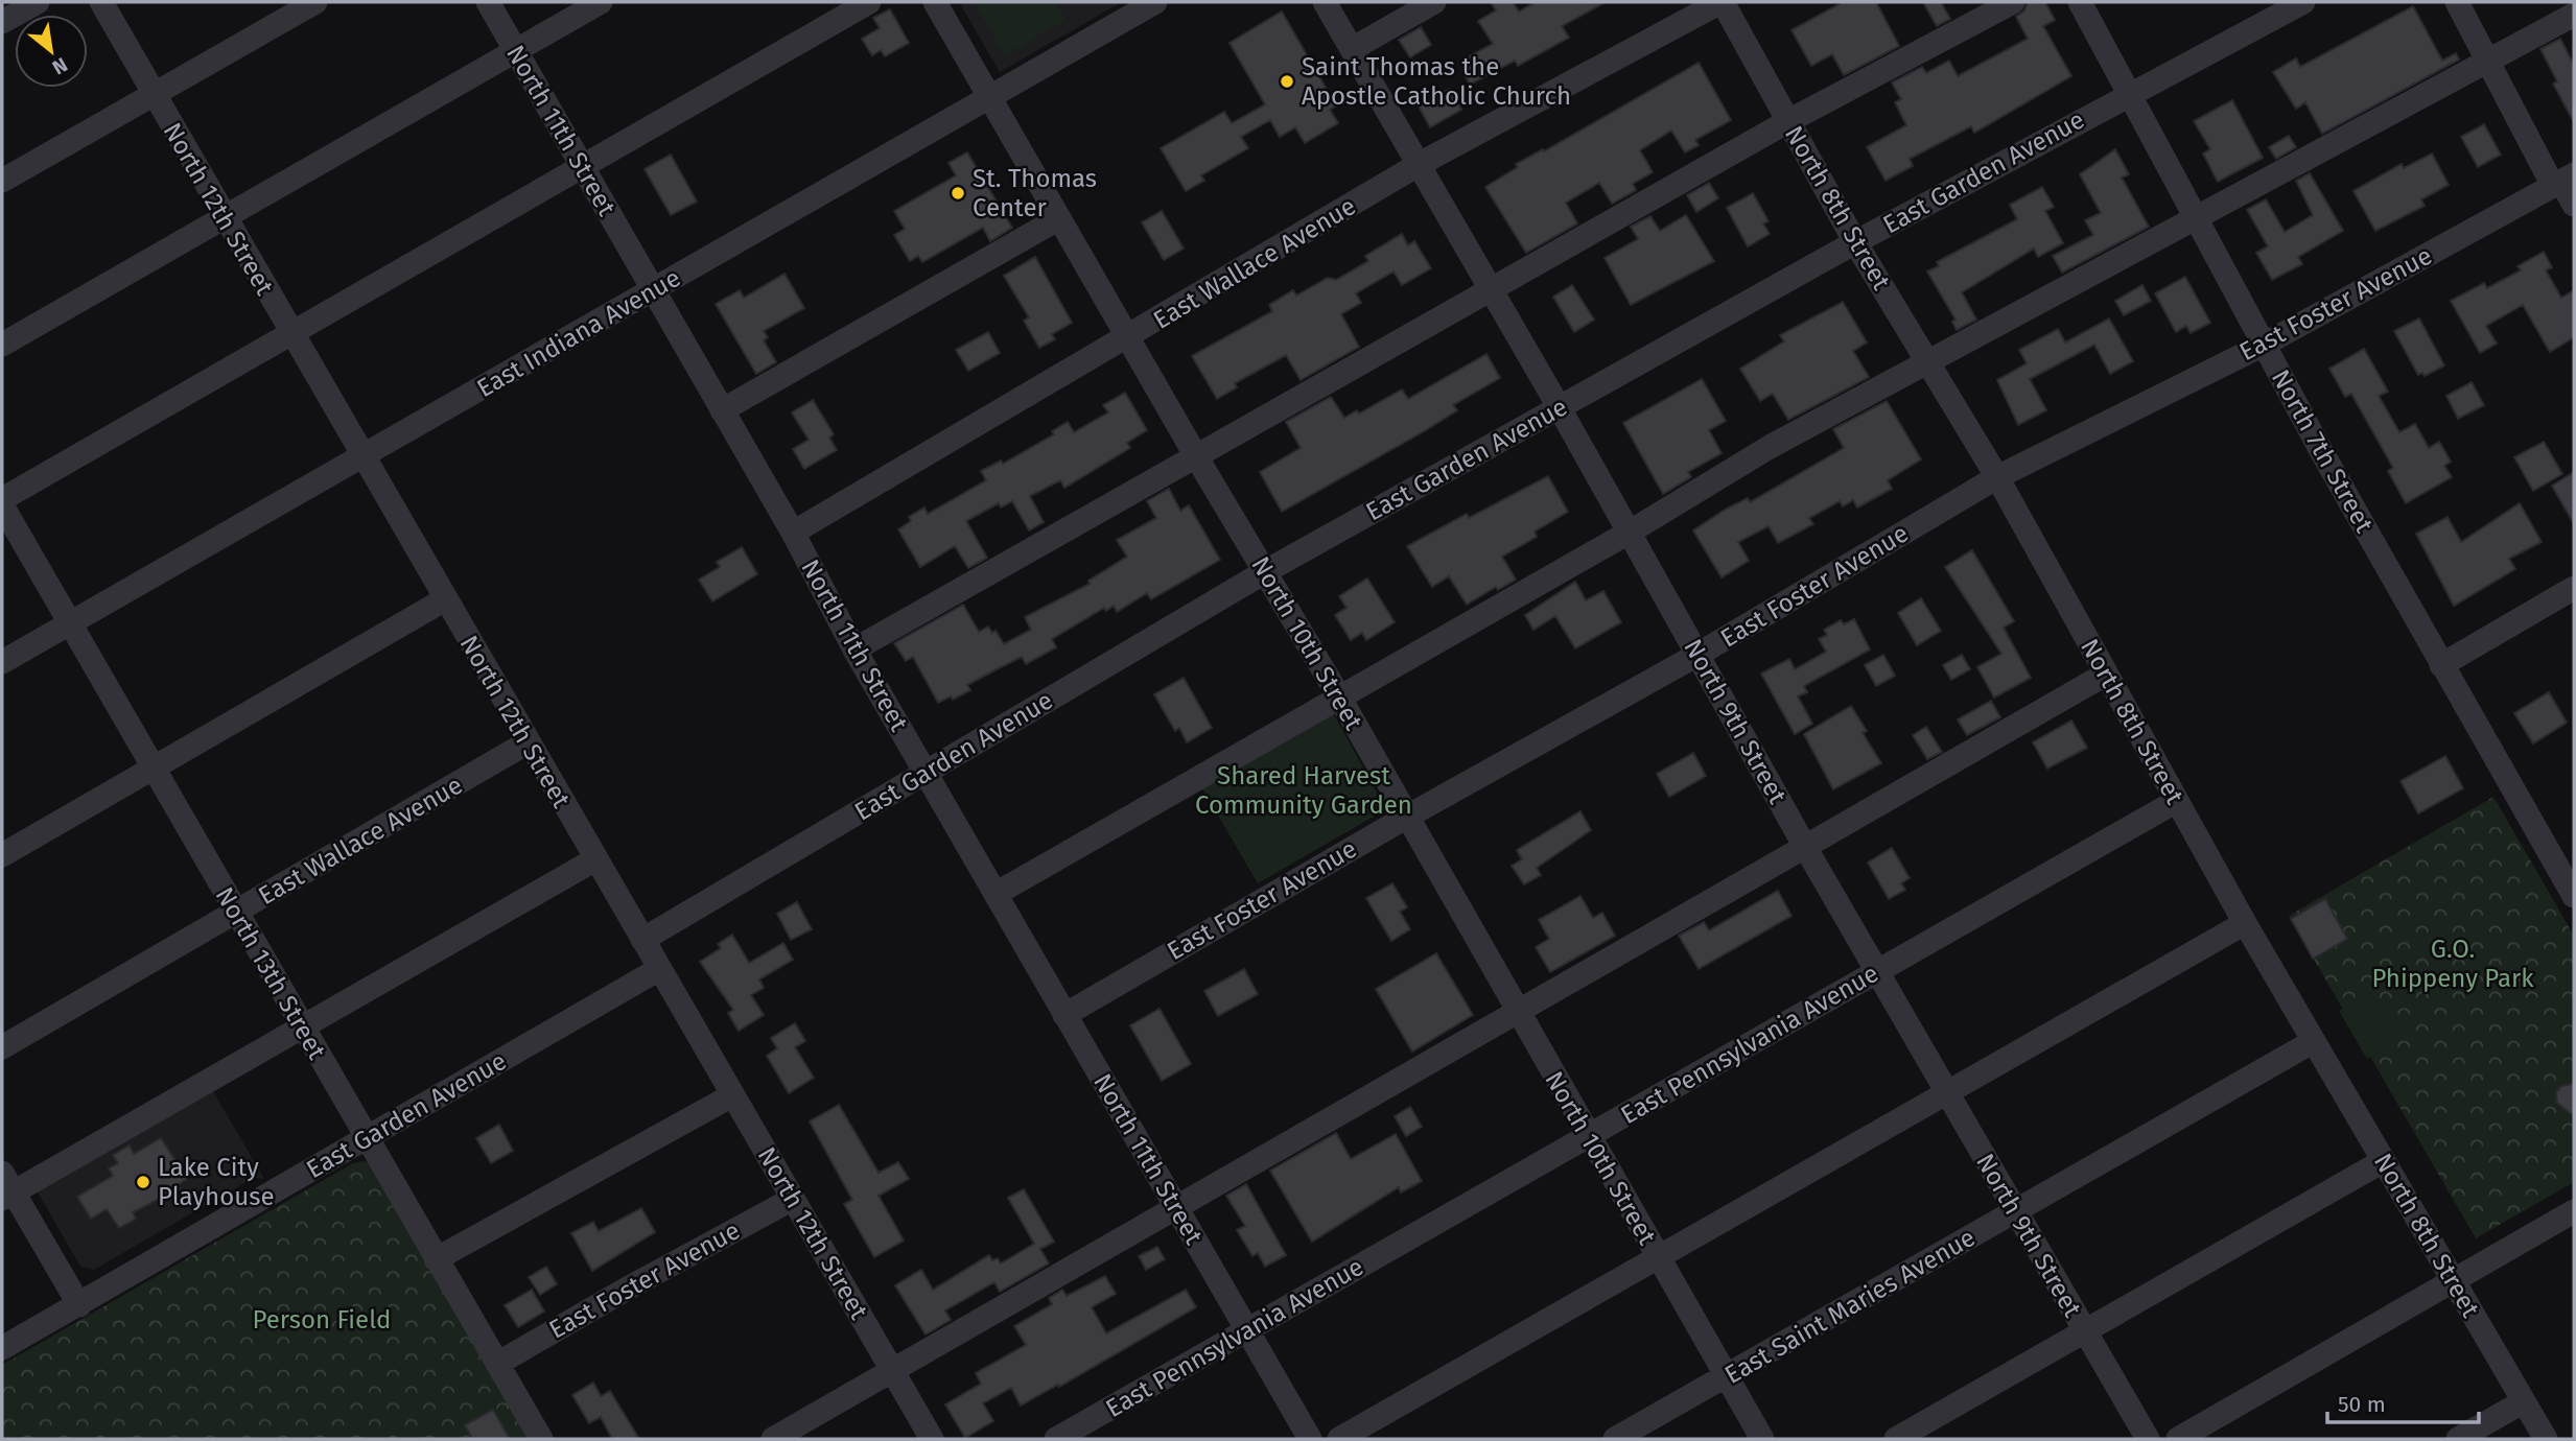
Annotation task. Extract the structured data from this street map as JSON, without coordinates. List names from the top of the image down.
{
  "streets": {
    "street": [
      "North 11th Street",
      "East Garden Avenue",
      "North 8th Street",
      "North 12th Street",
      "East Wallace Avenue",
      "East Foster Avenue",
      "East Indiana Avenue",
      "North 7th Street",
      "North 10th Street",
      "North 9th Street",
      "North 13th Street",
      "East Pennsylvania Avenue",
      "East Saint Maries Avenue"
    ]
  },
  "crossings": [
    ["North 11th Street", "East Garden Avenue"],
    ["North 11th Street", "East Wallace Avenue"],
    ["North 11th Street", "East Foster Avenue"],
    ["North 11th Street", "East Indiana Avenue"],
    ["North 11th Street", "East Pennsylvania Avenue"],
    ["East Garden Avenue", "North 8th Street"],
    ["East Garden Avenue", "North 12th Street"],
    ["East Garden Avenue", "North 7th Street"],
    ["East Garden Avenue", "North 10th Street"],
    ["East Garden Avenue", "North 9th Street"],
    ["East Garden Avenue", "North 13th Street"],
    ["North 8th Street", "East Wallace Avenue"],
    ["North 8th Street", "East Foster Avenue"],
    ["North 8th Street", "East Pennsylvania Avenue"],
    ["North 8th Street", "East Saint Maries Avenue"],
    ["North 12th Street", "East Wallace Avenue"],
    ["North 12th Street", "East Foster Avenue"],
    ["North 12th Street", "East Indiana Avenue"],
    ["East Wallace Avenue", "North 10th Street"],
    ["East Wallace Avenue", "North 9th Street"],
    ["East Wallace Avenue", "North 13th Street"],
    ["East Foster Avenue", "North 7th Street"],
    ["East Foster Avenue", "North 10th Street"],
    ["East Foster Avenue", "North 9th Street"],
    ["East Foster Avenue", "North 13th Street"],
    ["East Indiana Avenue", "North 10th Street"],
    ["East Indiana Avenue", "North 13th Street"],
    ["North 10th Street", "East Pennsylvania Avenue"],
    ["North 10th Street", "East Saint Maries Avenue"],
    ["North 9th Street", "East Pennsylvania Avenue"],
    ["North 9th Street", "East Saint Maries Avenue"]
  ],
  "parks": ["Shared Harvest Community Garden", "G.O. Phippeny Park", "Person Field"],
  "places": ["Saint Thomas the Apostle Catholic Church", "St. Thomas Center", "Lake City Playhouse"],
  "scale_bar": "50 m",
  "north": "bottom right"
}
